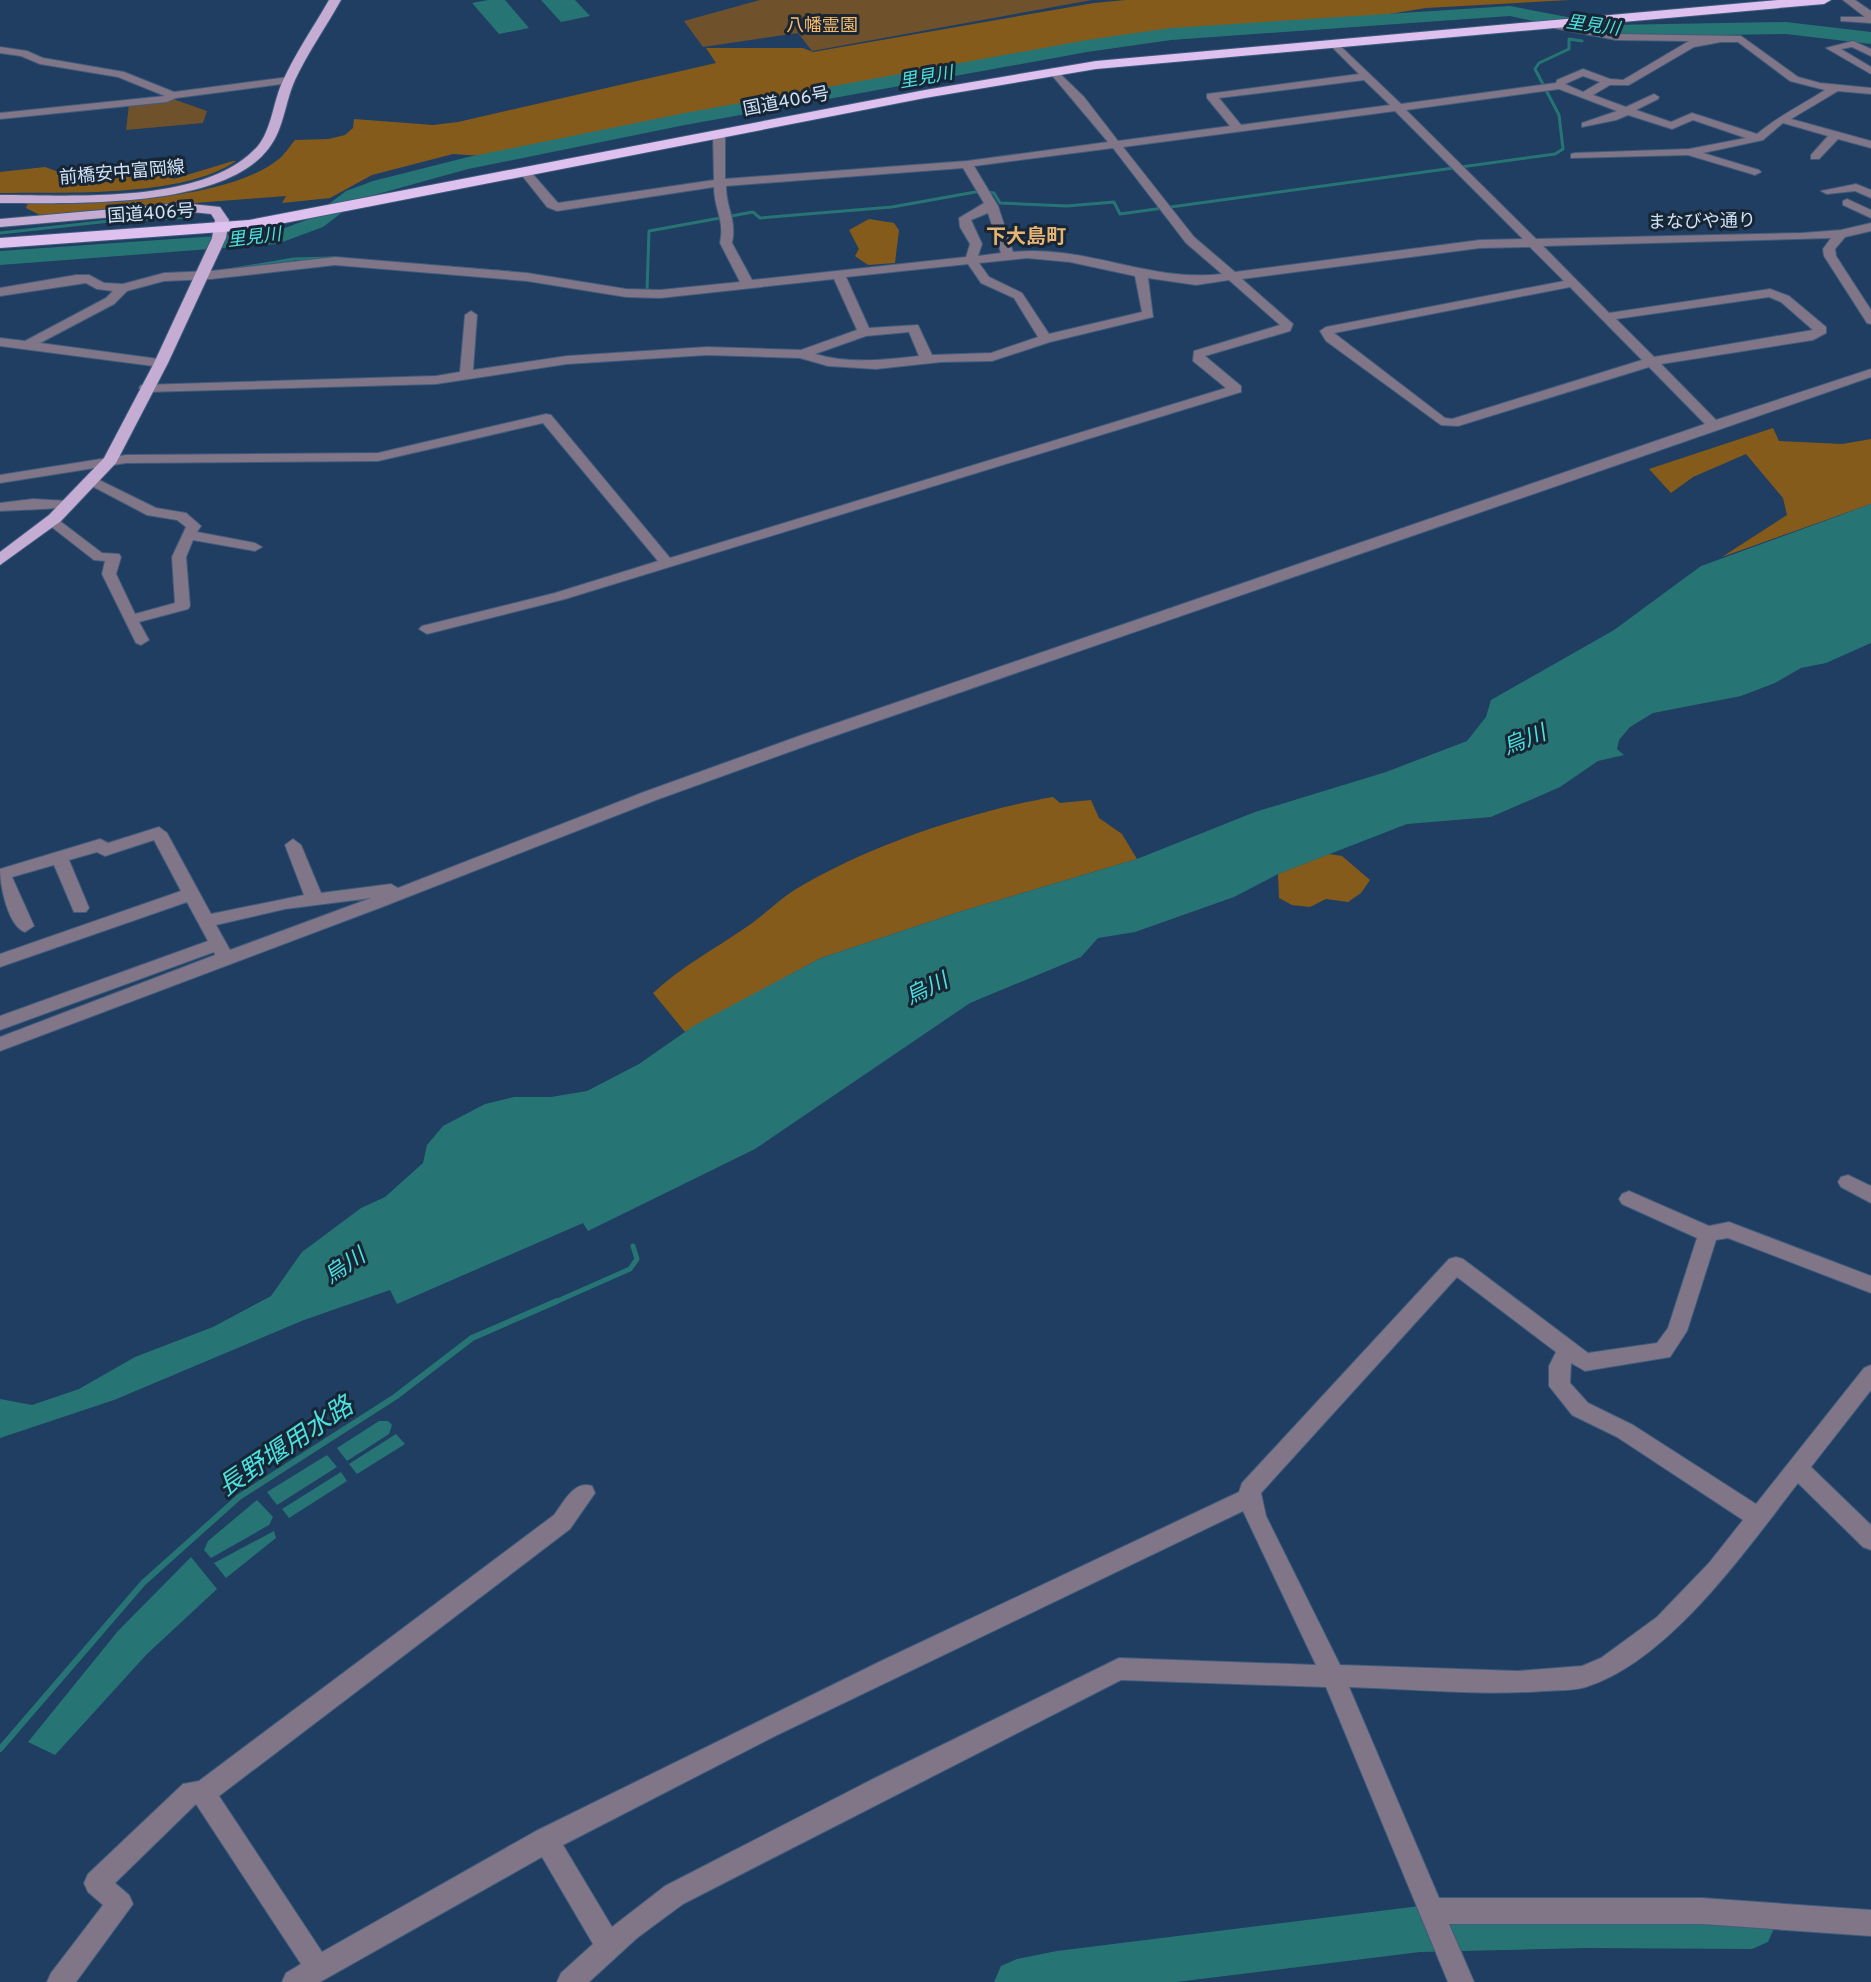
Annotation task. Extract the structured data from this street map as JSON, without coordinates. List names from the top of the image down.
{
  "streets": {
    "highway": ["国道406号"],
    "main road": ["前橋安中富岡線"],
    "street": ["まなびや通り"]
  },
  "crossings": [
    ["国道406号", "前橋安中富岡線"]
  ],
  "districts": ["下大島町"],
  "water": ["里見川", "烏川", "長野堰用水路"],
  "parks": ["八幡霊園"]
}
